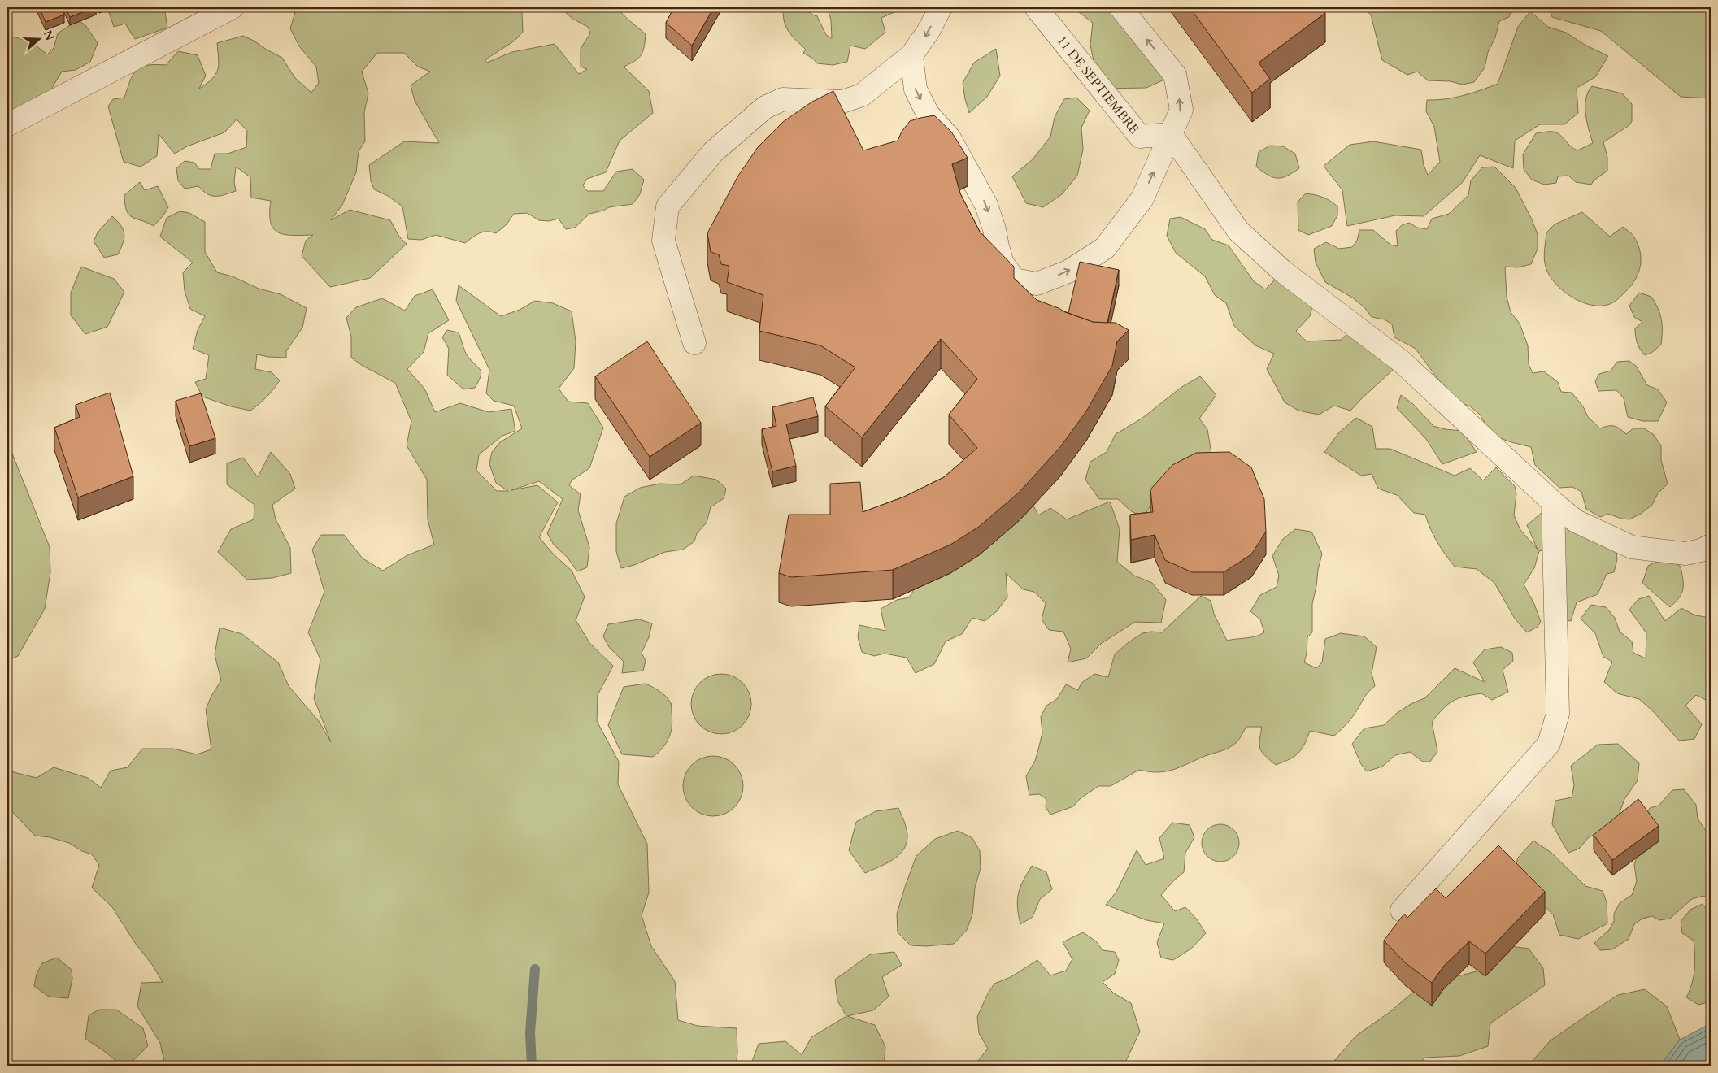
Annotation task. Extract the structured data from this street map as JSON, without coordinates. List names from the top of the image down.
{
  "streets": {
    "street": ["11 DE SEPTIEMBRE"]
  },
  "north": "right"
}
